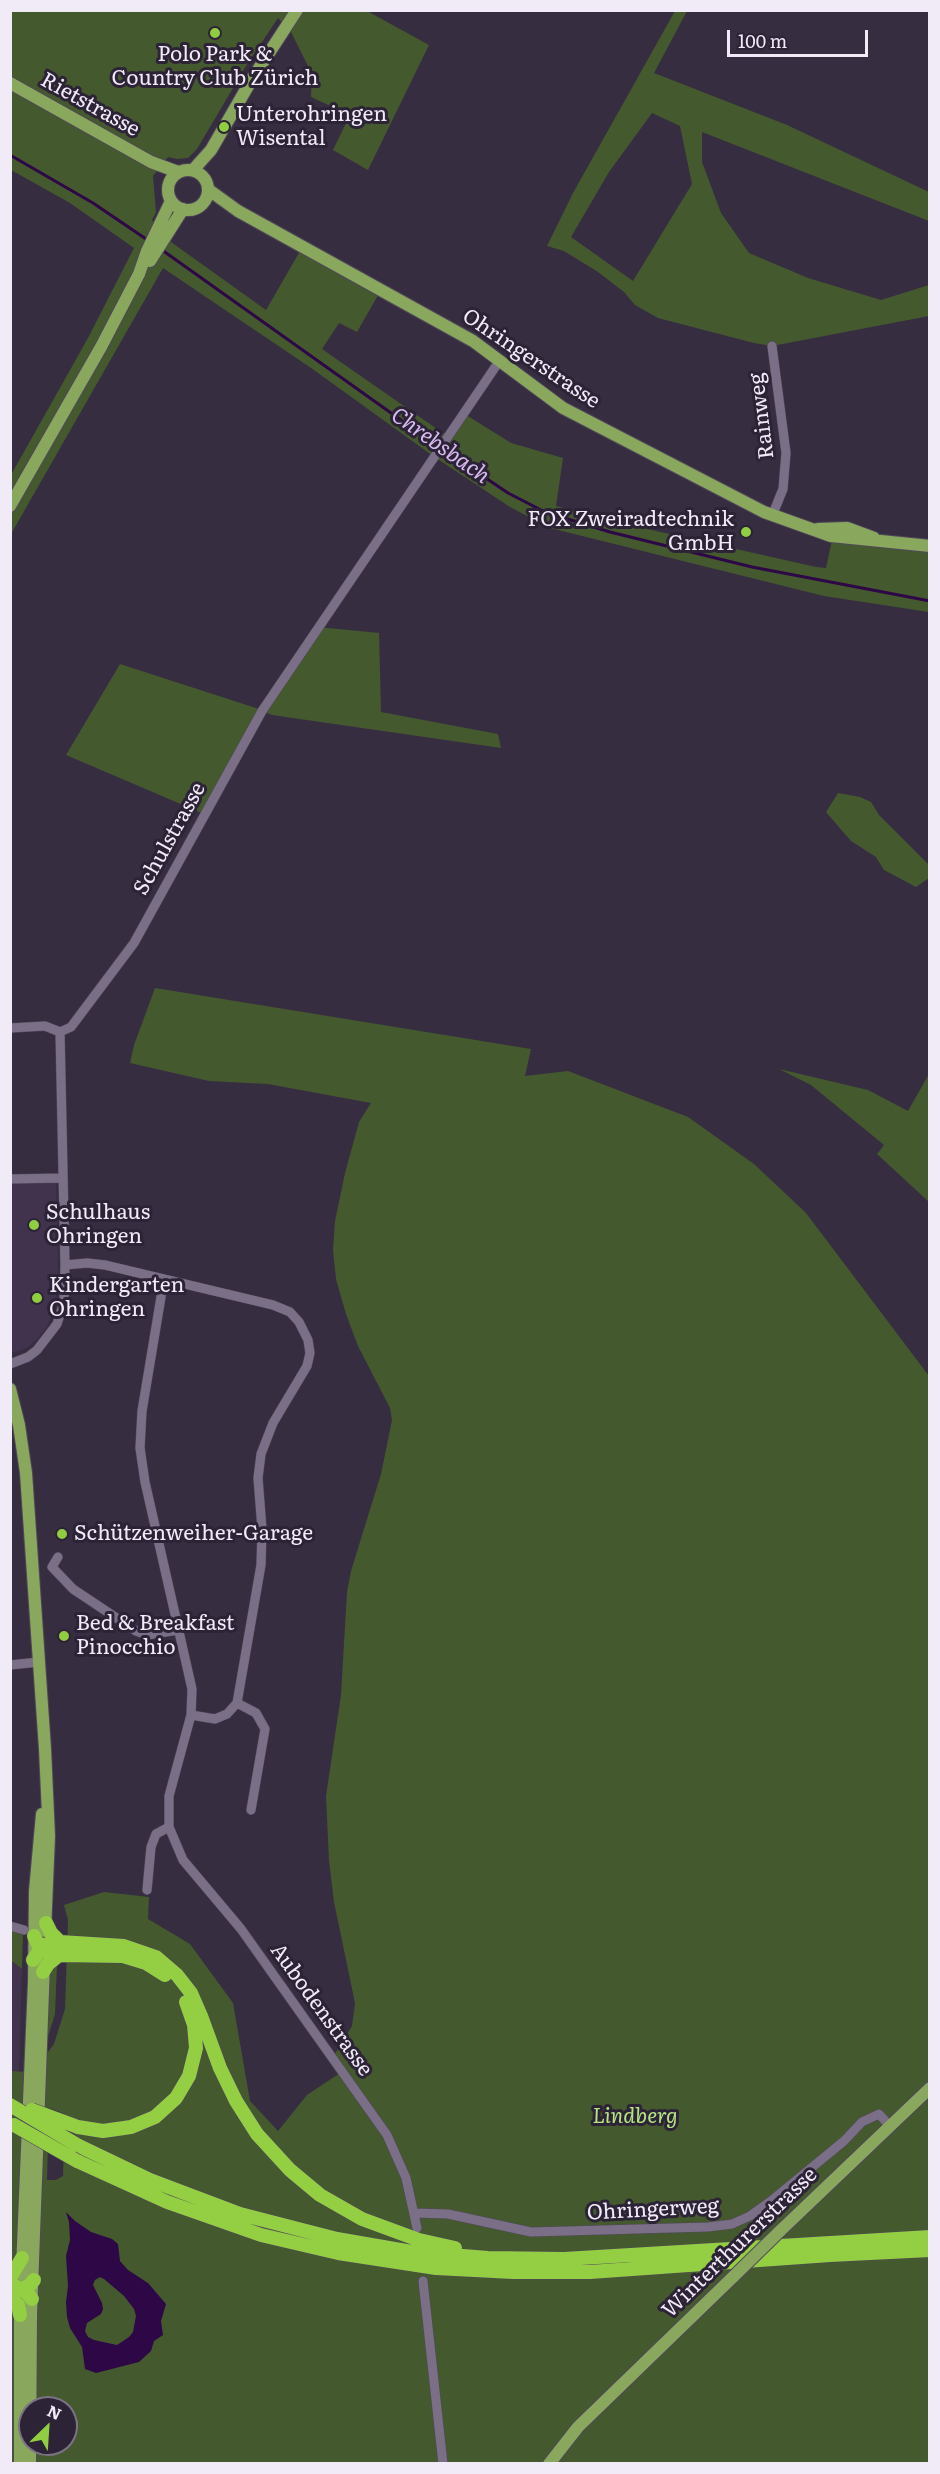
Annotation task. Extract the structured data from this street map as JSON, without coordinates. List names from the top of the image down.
{
  "streets": {
    "main road": ["Rietstrasse", "Ohringerstrasse", "Winterthurerstrasse"],
    "street": [
      "Rainweg",
      "Schulstrasse",
      "Aubodenstrasse",
      "Ohringerweg"
    ]
  },
  "crossings": [
    ["Rietstrasse", "Ohringerstrasse"],
    ["Ohringerstrasse", "Rainweg"],
    ["Ohringerstrasse", "Schulstrasse"],
    ["Aubodenstrasse", "Ohringerweg"],
    ["Ohringerweg", "Winterthurerstrasse"]
  ],
  "water": ["Chrebsbach"],
  "parks": ["Lindberg"],
  "places": [
    "Polo Park & Country Club Zürich",
    "Unterohringen Wisental",
    "FOX Zweiradtechnik GmbH",
    "Schulhaus Ohringen",
    "Kindergarten Ohringen",
    "Schützenweiher-Garage",
    "Bed & Breakfast Pinocchio"
  ],
  "scale_bar": "100 m",
  "north": "top right"
}
